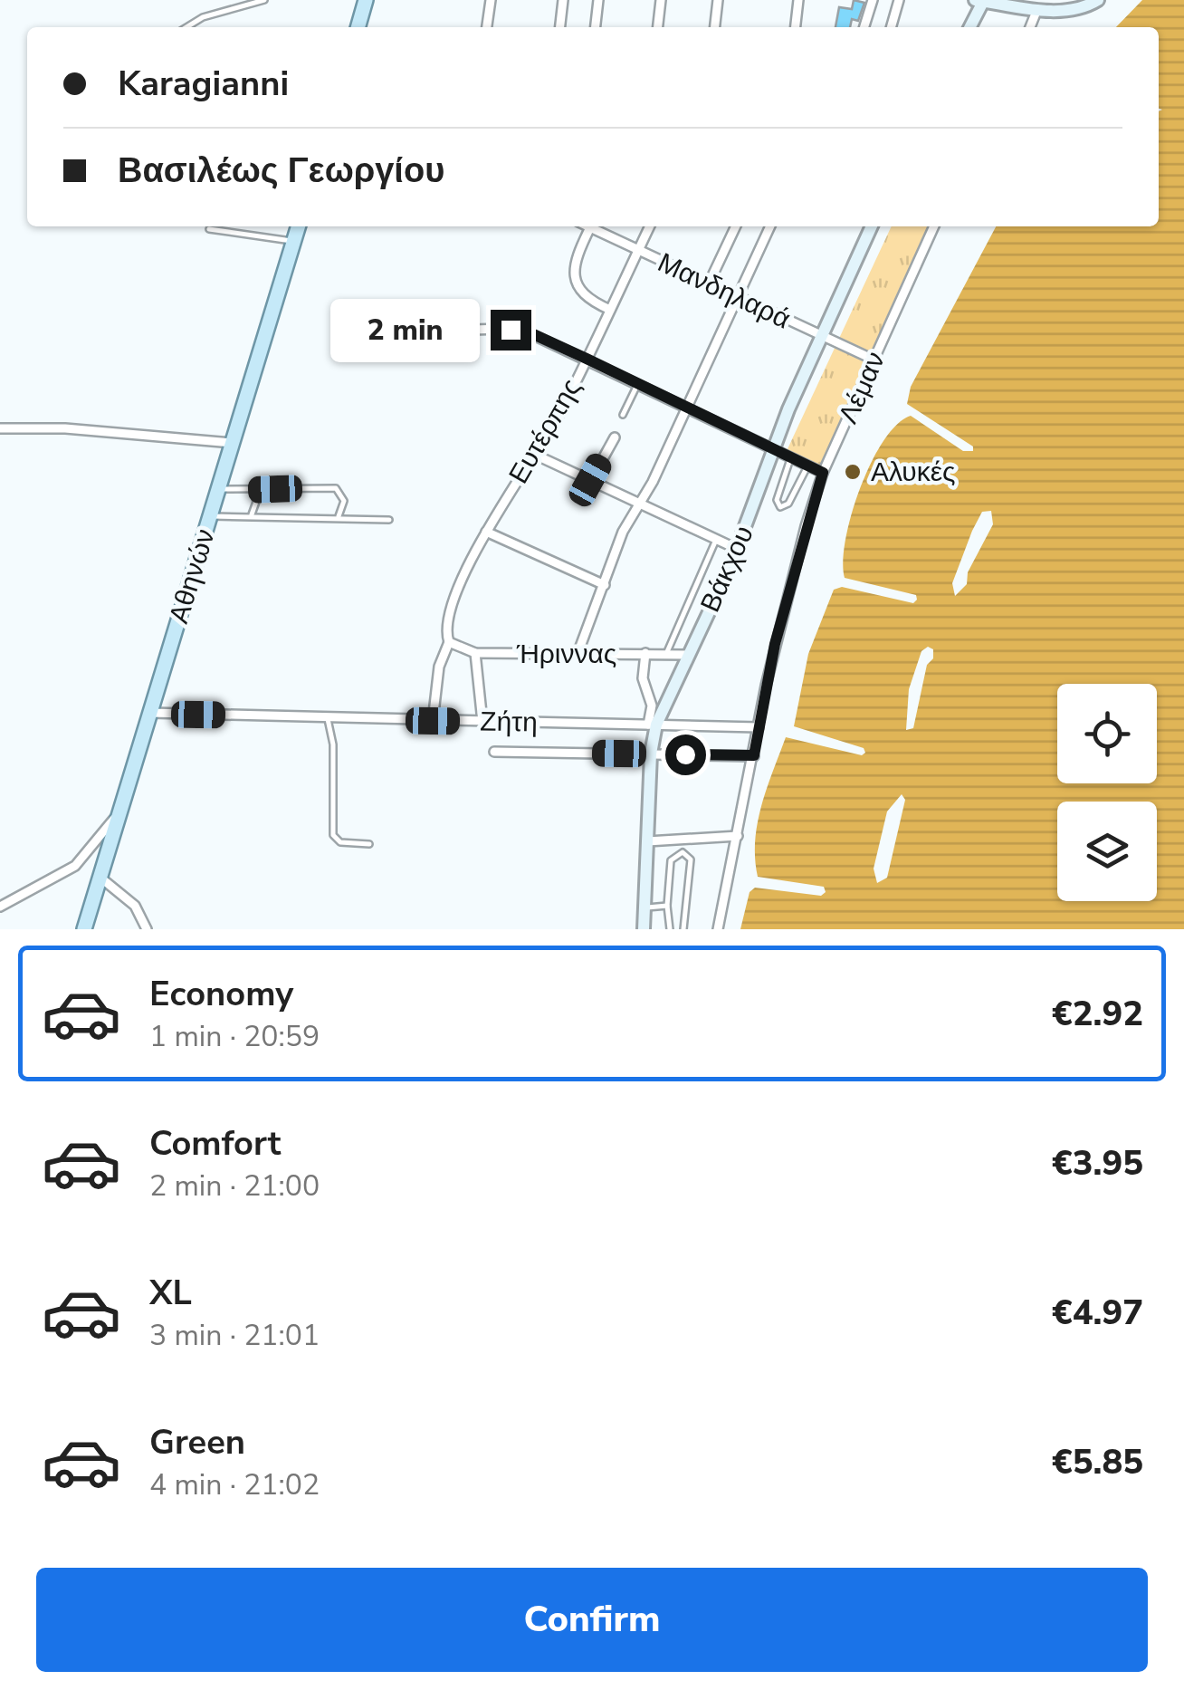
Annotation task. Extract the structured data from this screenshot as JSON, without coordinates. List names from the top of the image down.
{
  "streets": {
    "main road": ["Αθηνών"],
    "street": [
      "Μανδηλαρά",
      "Λέμαν",
      "Ευτέρπης",
      "Βάκχου",
      "Ήριννας",
      "Ζήτη"
    ]
  },
  "crossings": [
    ["Μανδηλαρά", "Λέμαν"],
    ["Μανδηλαρά", "Ευτέρπης"],
    ["Μανδηλαρά", "Βάκχου"],
    ["Λέμαν", "Ζήτη"],
    ["Ευτέρπης", "Ήριννας"],
    ["Ευτέρπης", "Ζήτη"],
    ["Βάκχου", "Ήριννας"],
    ["Βάκχου", "Ζήτη"],
    ["Αθηνών", "Ζήτη"]
  ],
  "places": ["Αλυκές"],
  "page": {
    "banner": ["Karagianni", "Βασιλέως Γεωργίου"],
    "bubble": "2 min",
    "list": [
      {
        "name": "Economy",
        "note": "1 min · 20:59",
        "value": "€2.92"
      },
      {
        "name": "Comfort",
        "note": "2 min · 21:00",
        "value": "€3.95"
      },
      {
        "name": "XL",
        "note": "3 min · 21:01",
        "value": "€4.97"
      },
      {
        "name": "Green",
        "note": "4 min · 21:02",
        "value": "€5.85"
      }
    ],
    "buttons": "Confirm"
  }
}
